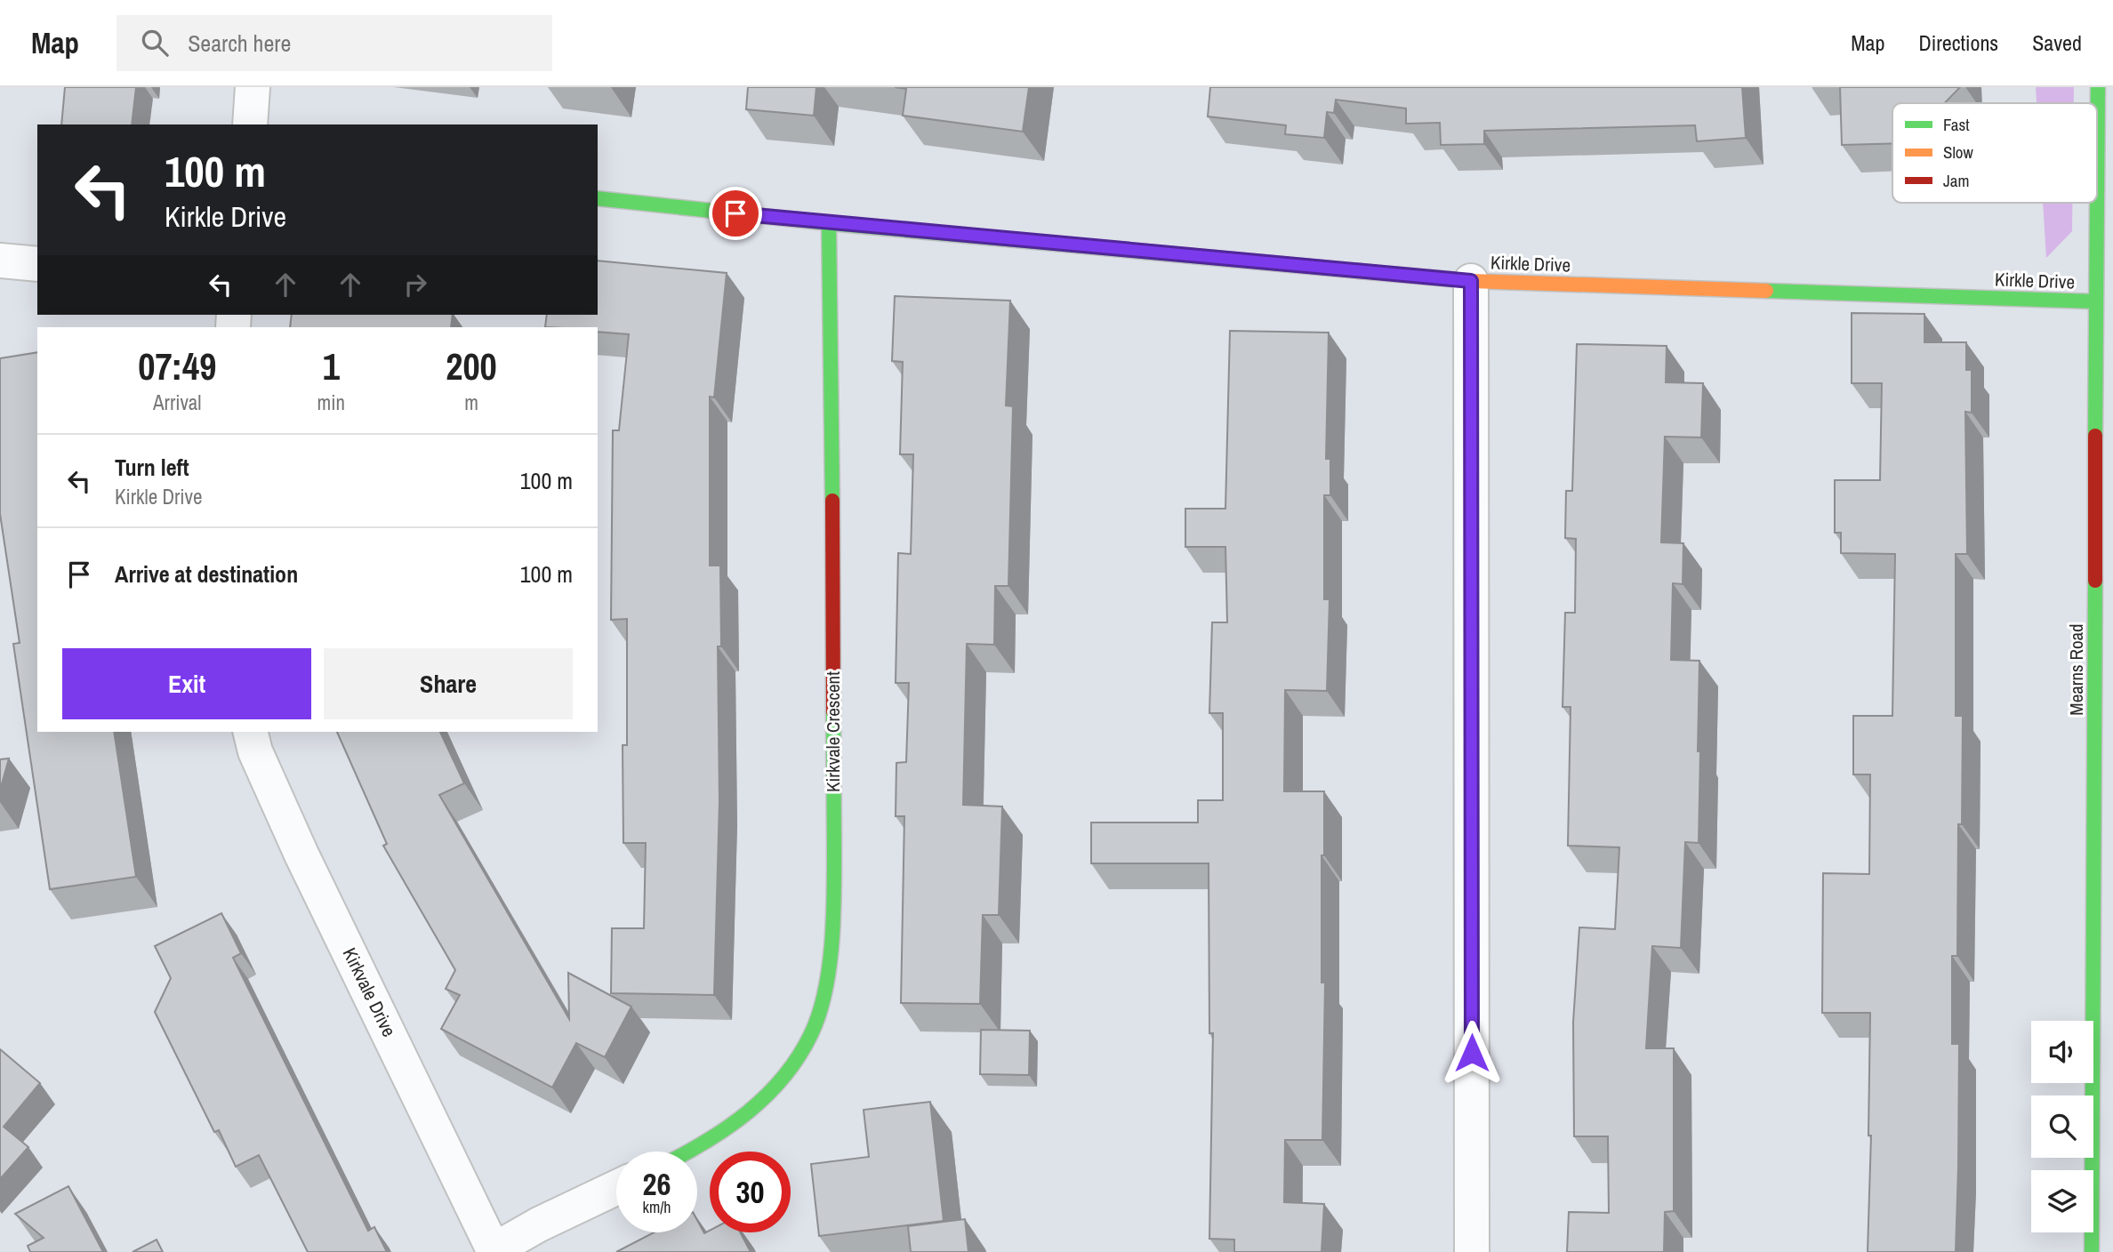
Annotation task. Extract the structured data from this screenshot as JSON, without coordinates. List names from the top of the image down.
{
  "streets": {
    "street": [
      "Kirkle Drive",
      "Mearns Road",
      "Kirkvale Crescent",
      "Kirkvale Drive"
    ]
  },
  "crossings": [
    ["Kirkle Drive", "Mearns Road"],
    ["Kirkle Drive", "Kirkvale Crescent"]
  ],
  "legend": ["Fast", "Slow", "Jam"],
  "page": {
    "header": "Map",
    "search": "Search here",
    "nav": ["Map", "Directions", "Saved"],
    "turn": ["100 m", "Kirkle Drive"],
    "eta": [
      "07:49",
      "Arrival",
      "1",
      "min",
      "200",
      "m"
    ],
    "list": [
      {
        "name": "Turn left",
        "note": "Kirkle Drive",
        "value": "100 m"
      },
      {
        "name": "Arrive at destination",
        "value": "100 m"
      }
    ],
    "buttons": ["Exit", "Share"],
    "speed": "26 km/h",
    "limit": "30"
  }
}
